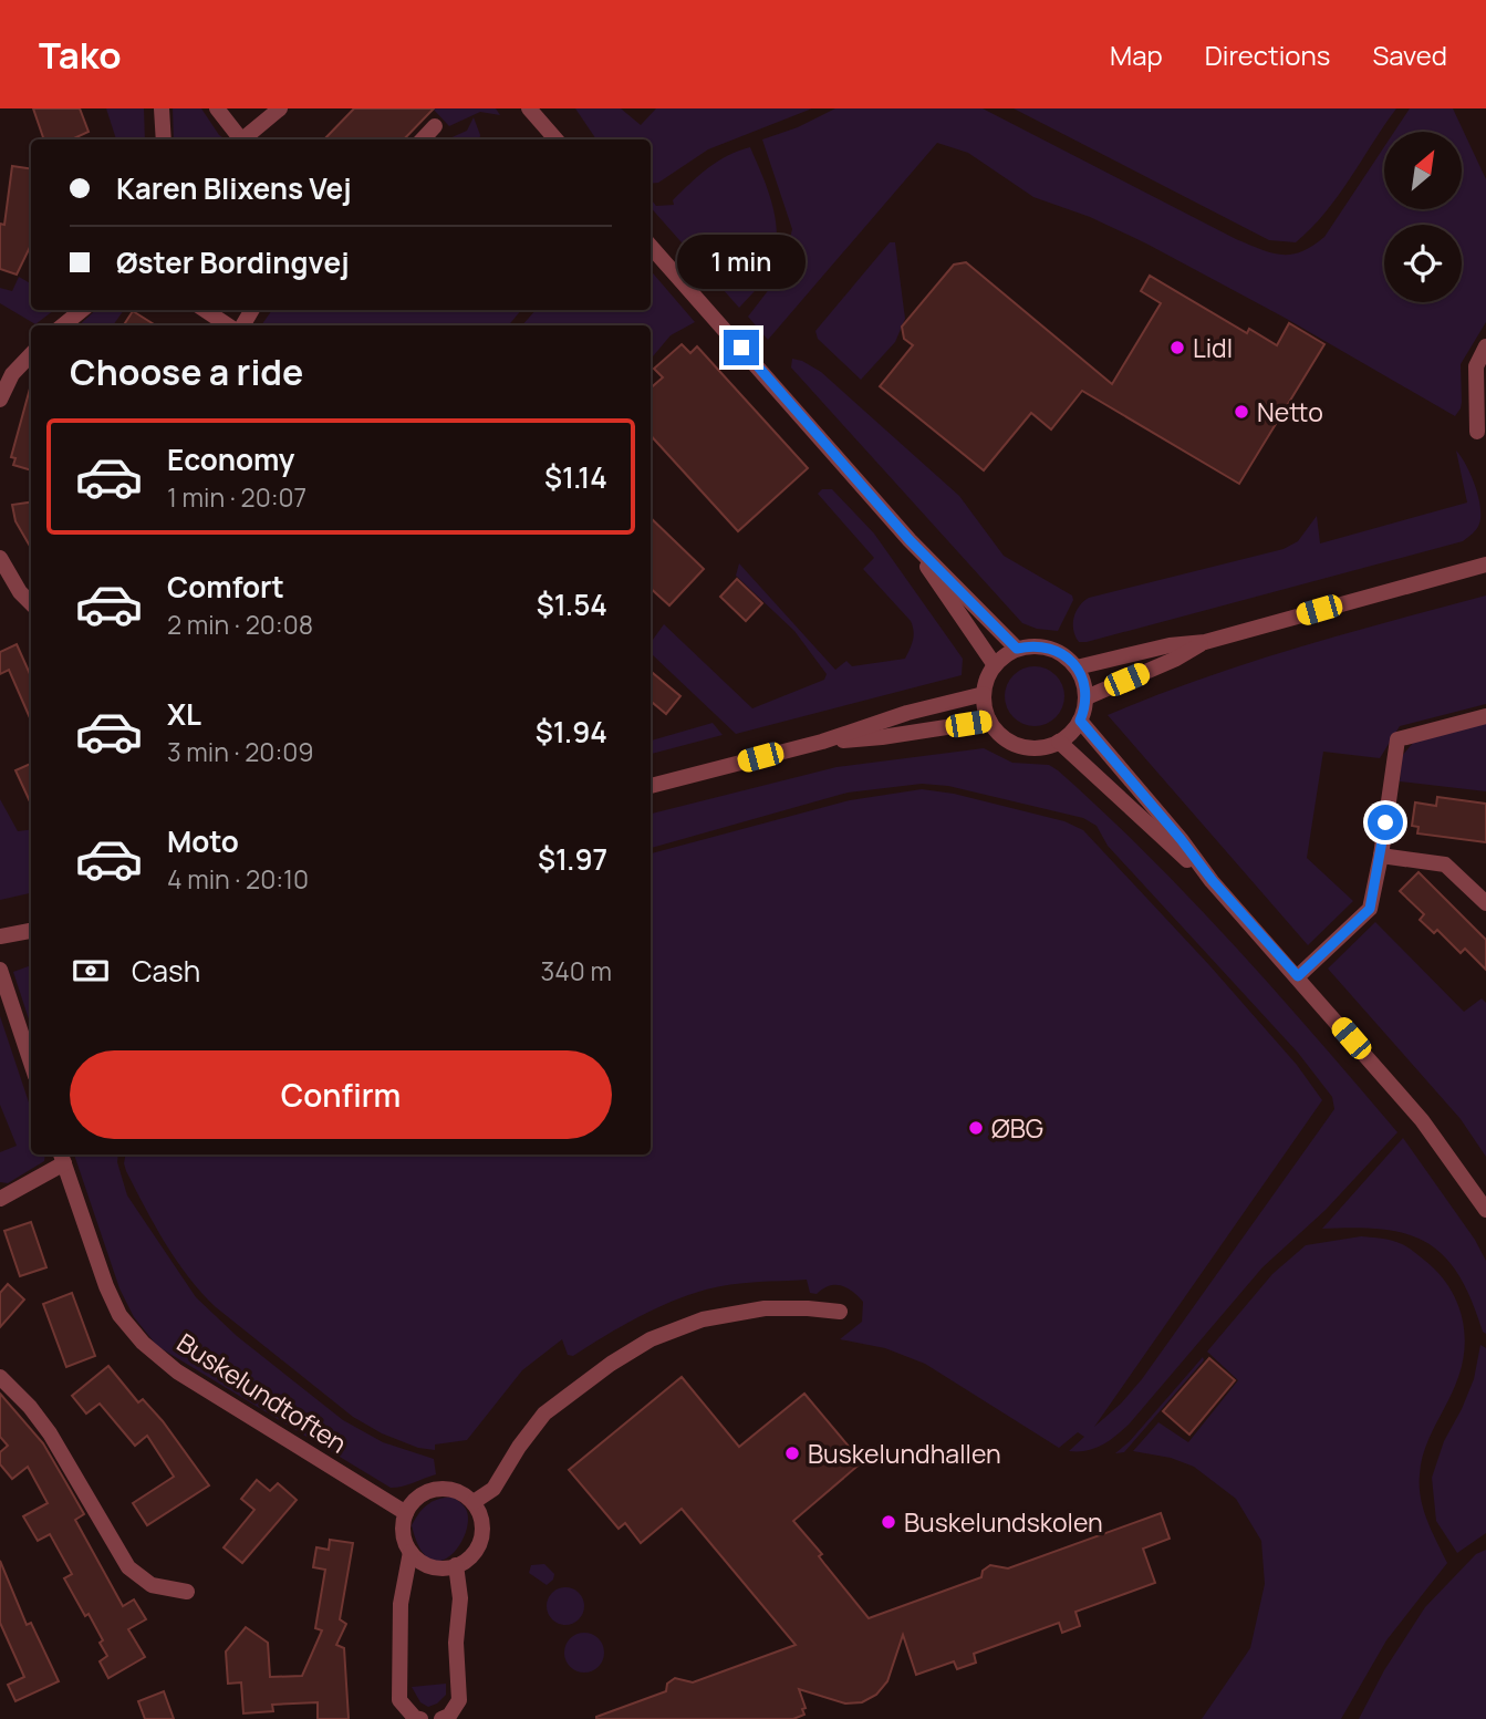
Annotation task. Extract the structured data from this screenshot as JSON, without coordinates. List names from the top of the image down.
{
  "streets": {
    "street": ["Buskelundtoften"]
  },
  "places": [
    "Lidl",
    "Netto",
    "ØBG",
    "Buskelundhallen",
    "Buskelundskolen"
  ],
  "north": "top right",
  "page": {
    "header": "Tako",
    "nav": ["Map", "Directions", "Saved"],
    "banner": ["Karen Blixens Vej", "Øster Bordingvej"],
    "bubble": "1 min",
    "heading": "Choose a ride",
    "list": [
      {
        "name": "Economy",
        "note": "1 min · 20:07",
        "value": "$1.14"
      },
      {
        "name": "Comfort",
        "note": "2 min · 20:08",
        "value": "$1.54"
      },
      {
        "name": "XL",
        "note": "3 min · 20:09",
        "value": "$1.94"
      },
      {
        "name": "Moto",
        "note": "4 min · 20:10",
        "value": "$1.97"
      }
    ],
    "pay": ["Cash", "340 m"],
    "buttons": "Confirm"
  }
}
